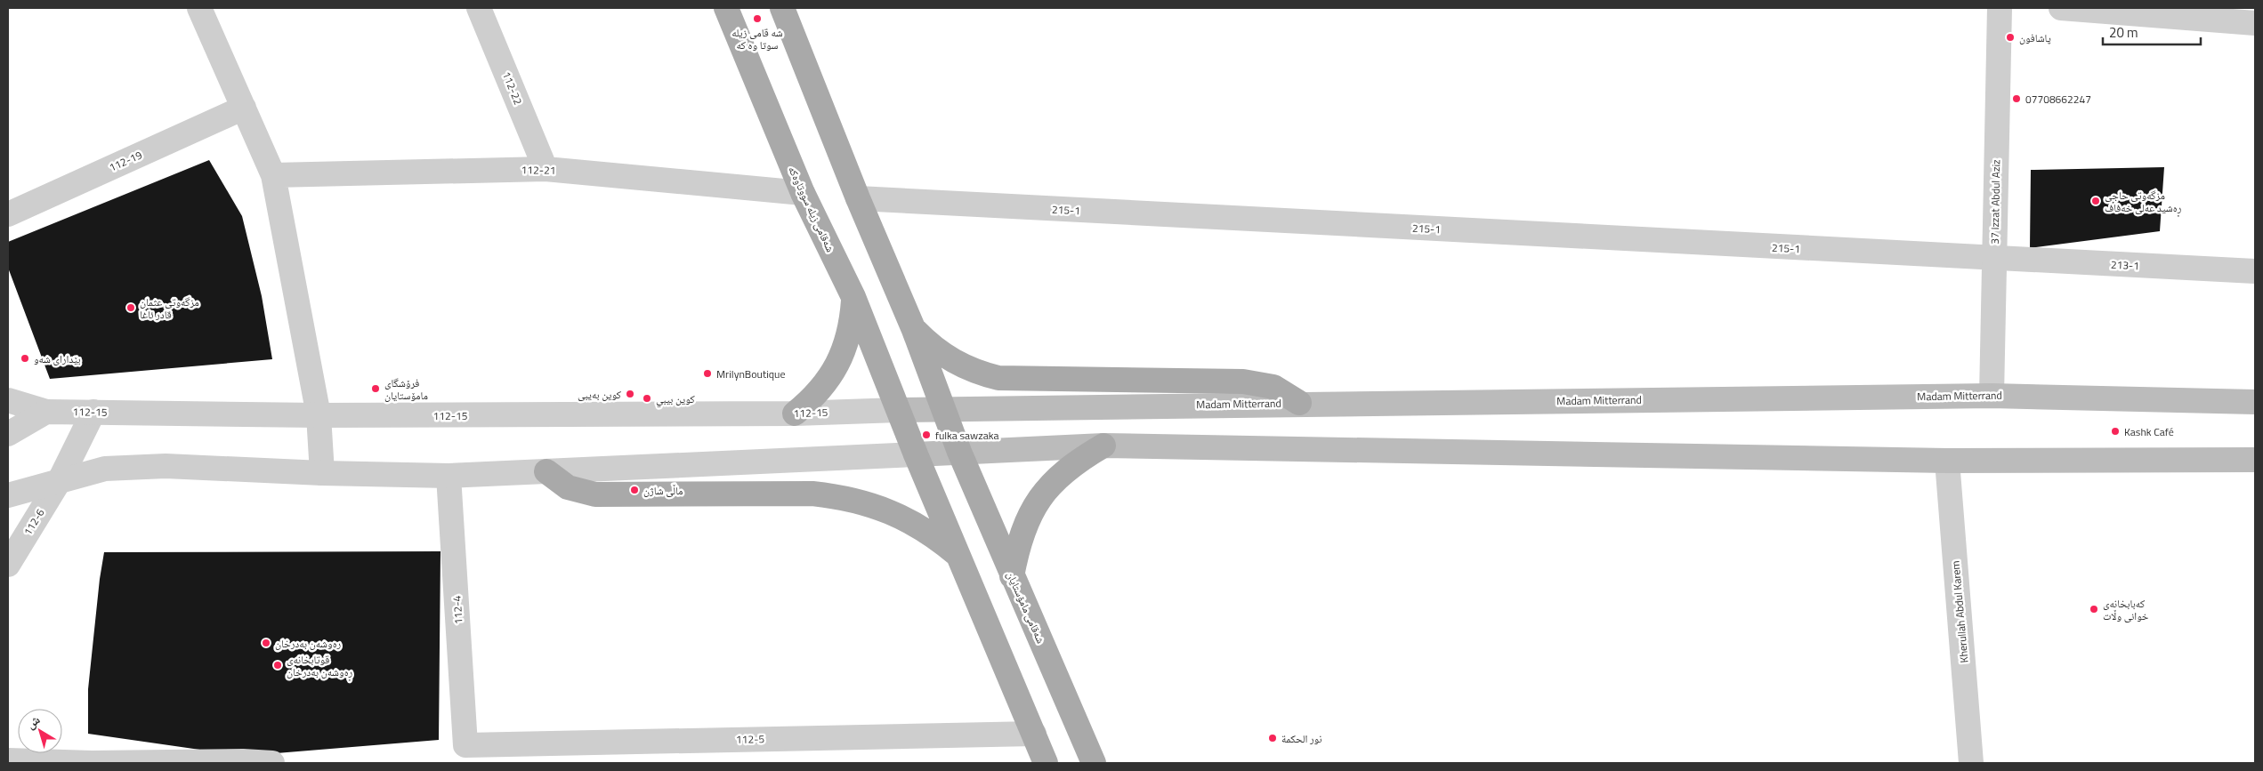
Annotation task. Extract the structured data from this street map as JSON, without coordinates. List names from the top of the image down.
{
  "streets": {
    "main road": ["شەقامی زیلە سووتاوەکە", "Madam Mitterrand", "شەقامی مامۆستایان"],
    "street": [
      "112-22",
      "112-19",
      "112-21",
      "37 Izzat Abdul Aziz",
      "215-1",
      "213-1",
      "112-15",
      "112-6",
      "112-4",
      "Kherullah Abdul Karem",
      "112-5"
    ]
  },
  "crossings": [
    ["112-22", "112-21"],
    ["112-21", "شەقامی زیلە سووتاوەکە"],
    ["37 Izzat Abdul Aziz", "215-1"],
    ["37 Izzat Abdul Aziz", "213-1"],
    ["37 Izzat Abdul Aziz", "Madam Mitterrand"],
    ["شەقامی زیلە سووتاوەکە", "Madam Mitterrand"],
    ["شەقامی زیلە سووتاوەکە", "112-15"],
    ["215-1", "213-1"],
    ["Madam Mitterrand", "112-15"],
    ["Madam Mitterrand", "شەقامی مامۆستایان"],
    ["112-15", "112-6"],
    ["112-4", "112-5"]
  ],
  "places": [
    "شه قامى زيله سوتا وه كه",
    "پاشافون",
    "07708662247",
    "مزگەوتی حاجی ڕەشید عەلی خەفاف",
    "مزگه‌وتی عثمان قادر ئاغا",
    "بێدارای شەو",
    "MrilynBoutique",
    "فرۆشگای مامۆستایان",
    "کوین بەیبی",
    "كوين بيبي",
    "Kashk Café",
    "fulka sawzaka",
    "ماڵی شاژن",
    "کەبابخانەی خوانی وڵات",
    "رەوشەن بەدرخان",
    "قوتابخانه‌ی ڕه‌وشه‌ن به‌درخان",
    "نور الحكمة"
  ],
  "scale_bar": "20 m",
  "north": "top left"
}
